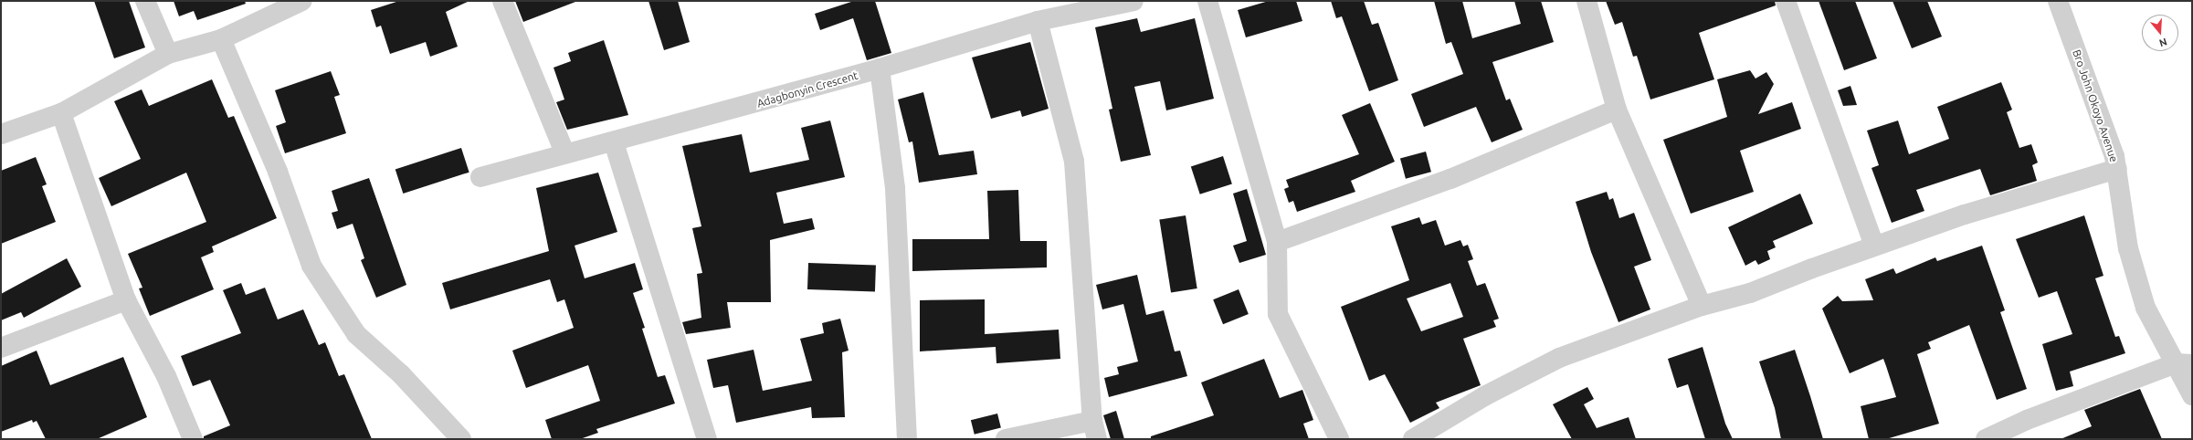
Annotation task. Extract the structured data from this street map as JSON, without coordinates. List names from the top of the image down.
{
  "streets": {
    "street": ["Adagbonyin Crescent", "Bro John Okoyo Avenue"]
  },
  "north": "bottom"
}
